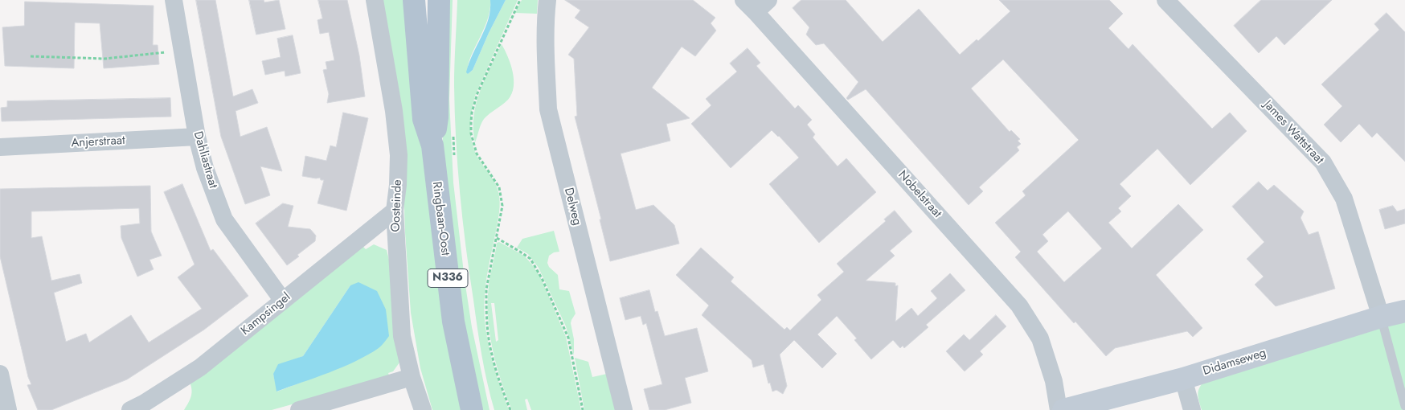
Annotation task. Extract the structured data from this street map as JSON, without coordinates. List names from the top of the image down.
{
  "streets": {
    "main road": ["Ringbaan-Oost", "N336"],
    "street": [
      "James Wattstraat",
      "Anjerstraat",
      "Dahliastraat",
      "Nobelstraat",
      "Oosteinde",
      "Delweg",
      "Kampsingel",
      "Didamseweg"
    ]
  },
  "crossings": [
    ["James Wattstraat", "Didamseweg"],
    ["Anjerstraat", "Dahliastraat"],
    ["Dahliastraat", "Kampsingel"],
    ["Oosteinde", "Kampsingel"]
  ]
}
